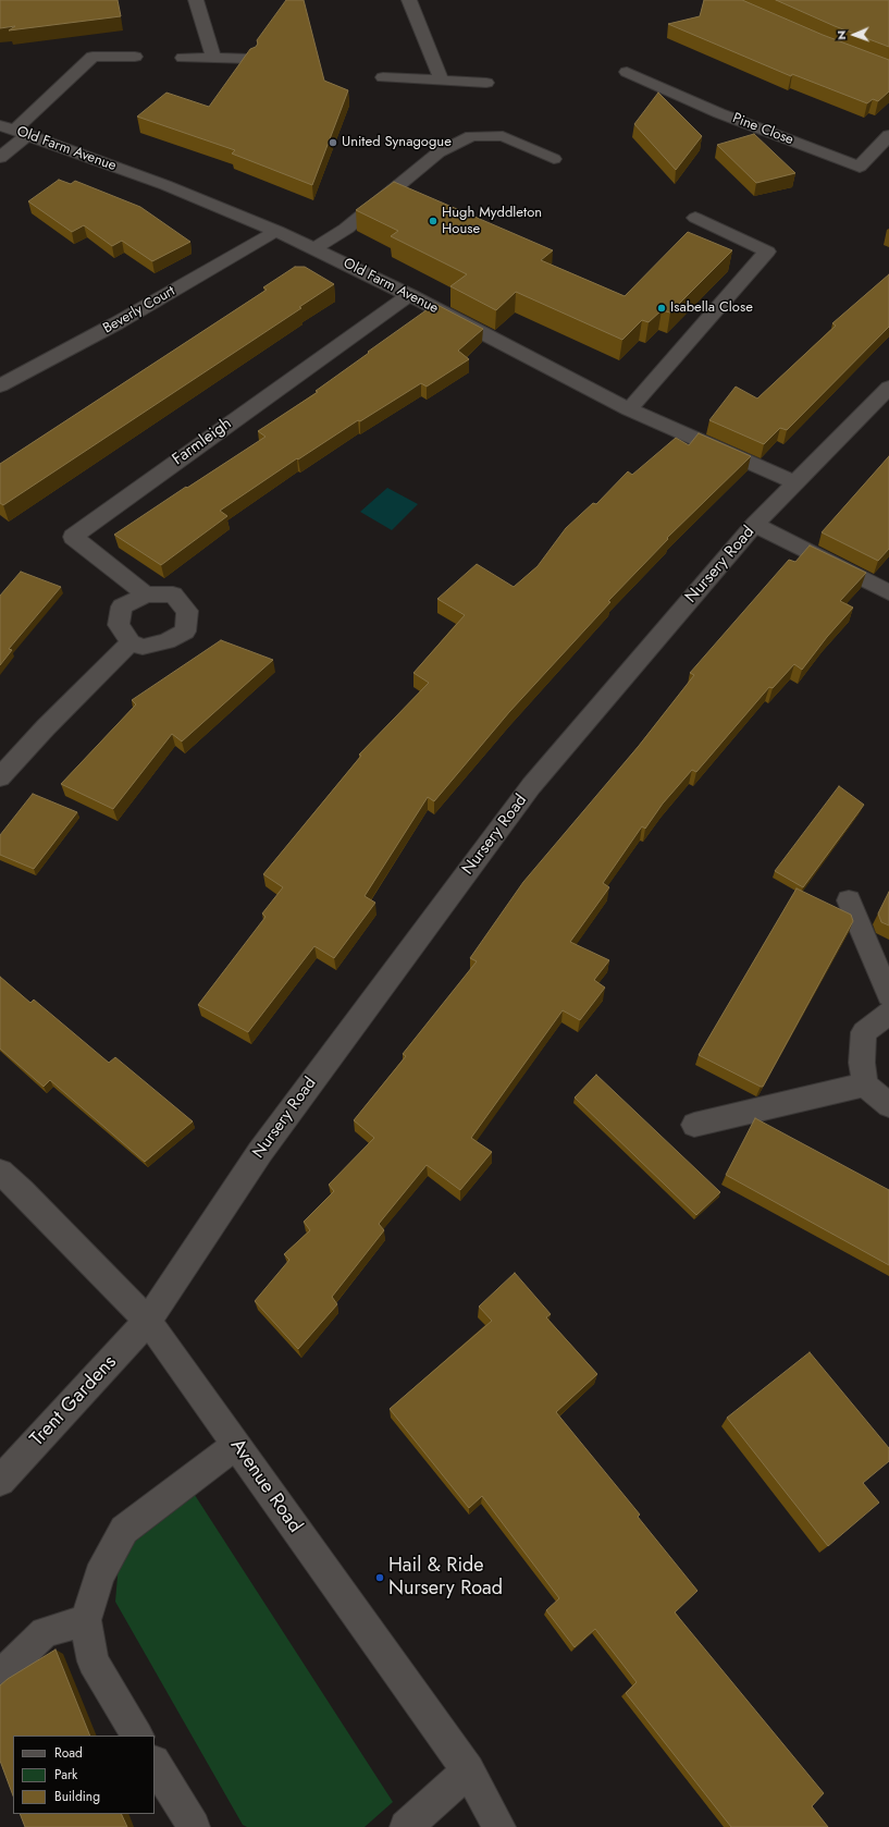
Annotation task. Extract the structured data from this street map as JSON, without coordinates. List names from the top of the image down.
{
  "streets": {
    "street": [
      "Pine Close",
      "Old Farm Avenue",
      "Beverly Court",
      "Farmleigh",
      "Nursery Road",
      "Trent Gardens",
      "Avenue Road"
    ]
  },
  "crossings": [
    ["Old Farm Avenue", "Beverly Court"],
    ["Old Farm Avenue", "Farmleigh"],
    ["Old Farm Avenue", "Nursery Road"],
    ["Nursery Road", "Trent Gardens"],
    ["Nursery Road", "Avenue Road"],
    ["Trent Gardens", "Avenue Road"]
  ],
  "places": [
    "United Synagogue",
    "Hugh Myddleton House",
    "Isabella Close",
    "Hail & Ride Nursery Road"
  ],
  "legend": ["Road", "Park", "Building"],
  "north": "left"
}
